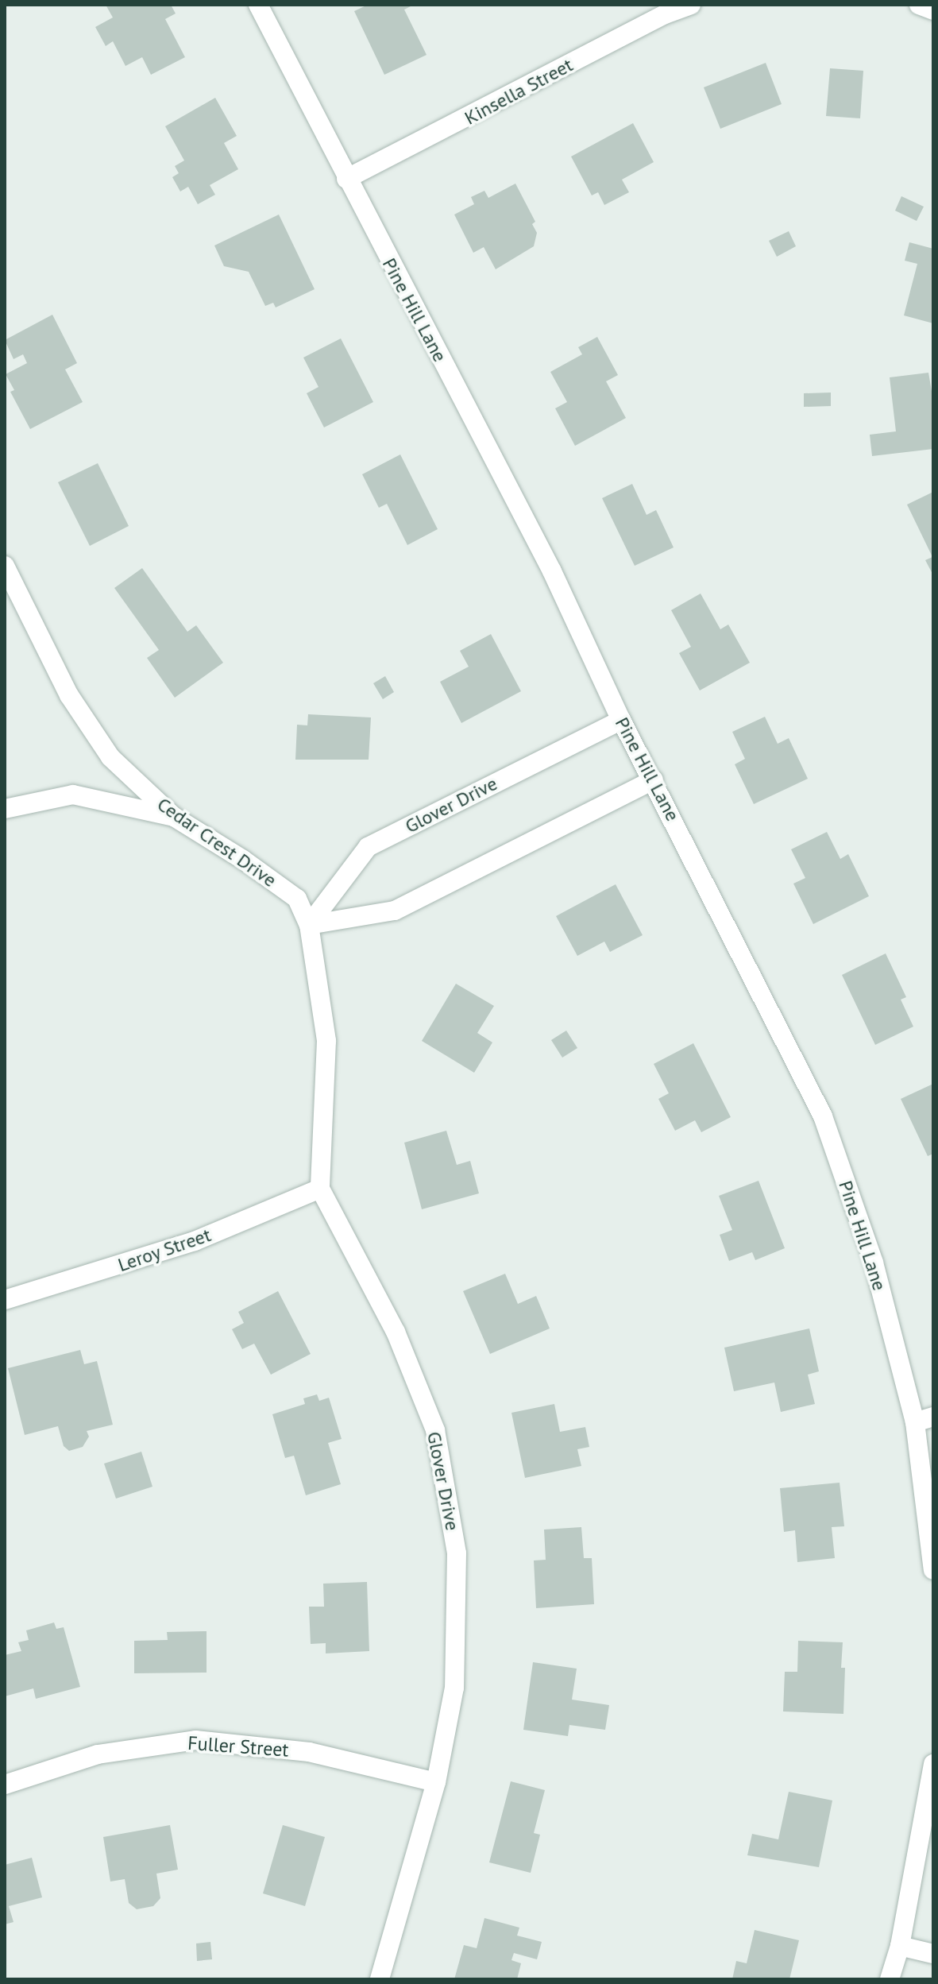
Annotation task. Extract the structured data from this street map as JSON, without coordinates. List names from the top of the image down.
{
  "streets": {
    "street": [
      "Kinsella Street",
      "Pine Hill Lane",
      "Glover Drive",
      "Cedar Crest Drive",
      "Leroy Street",
      "Fuller Street"
    ]
  },
  "crossings": [
    ["Kinsella Street", "Pine Hill Lane"],
    ["Pine Hill Lane", "Glover Drive"],
    ["Glover Drive", "Cedar Crest Drive"],
    ["Glover Drive", "Leroy Street"],
    ["Glover Drive", "Fuller Street"]
  ]
}
